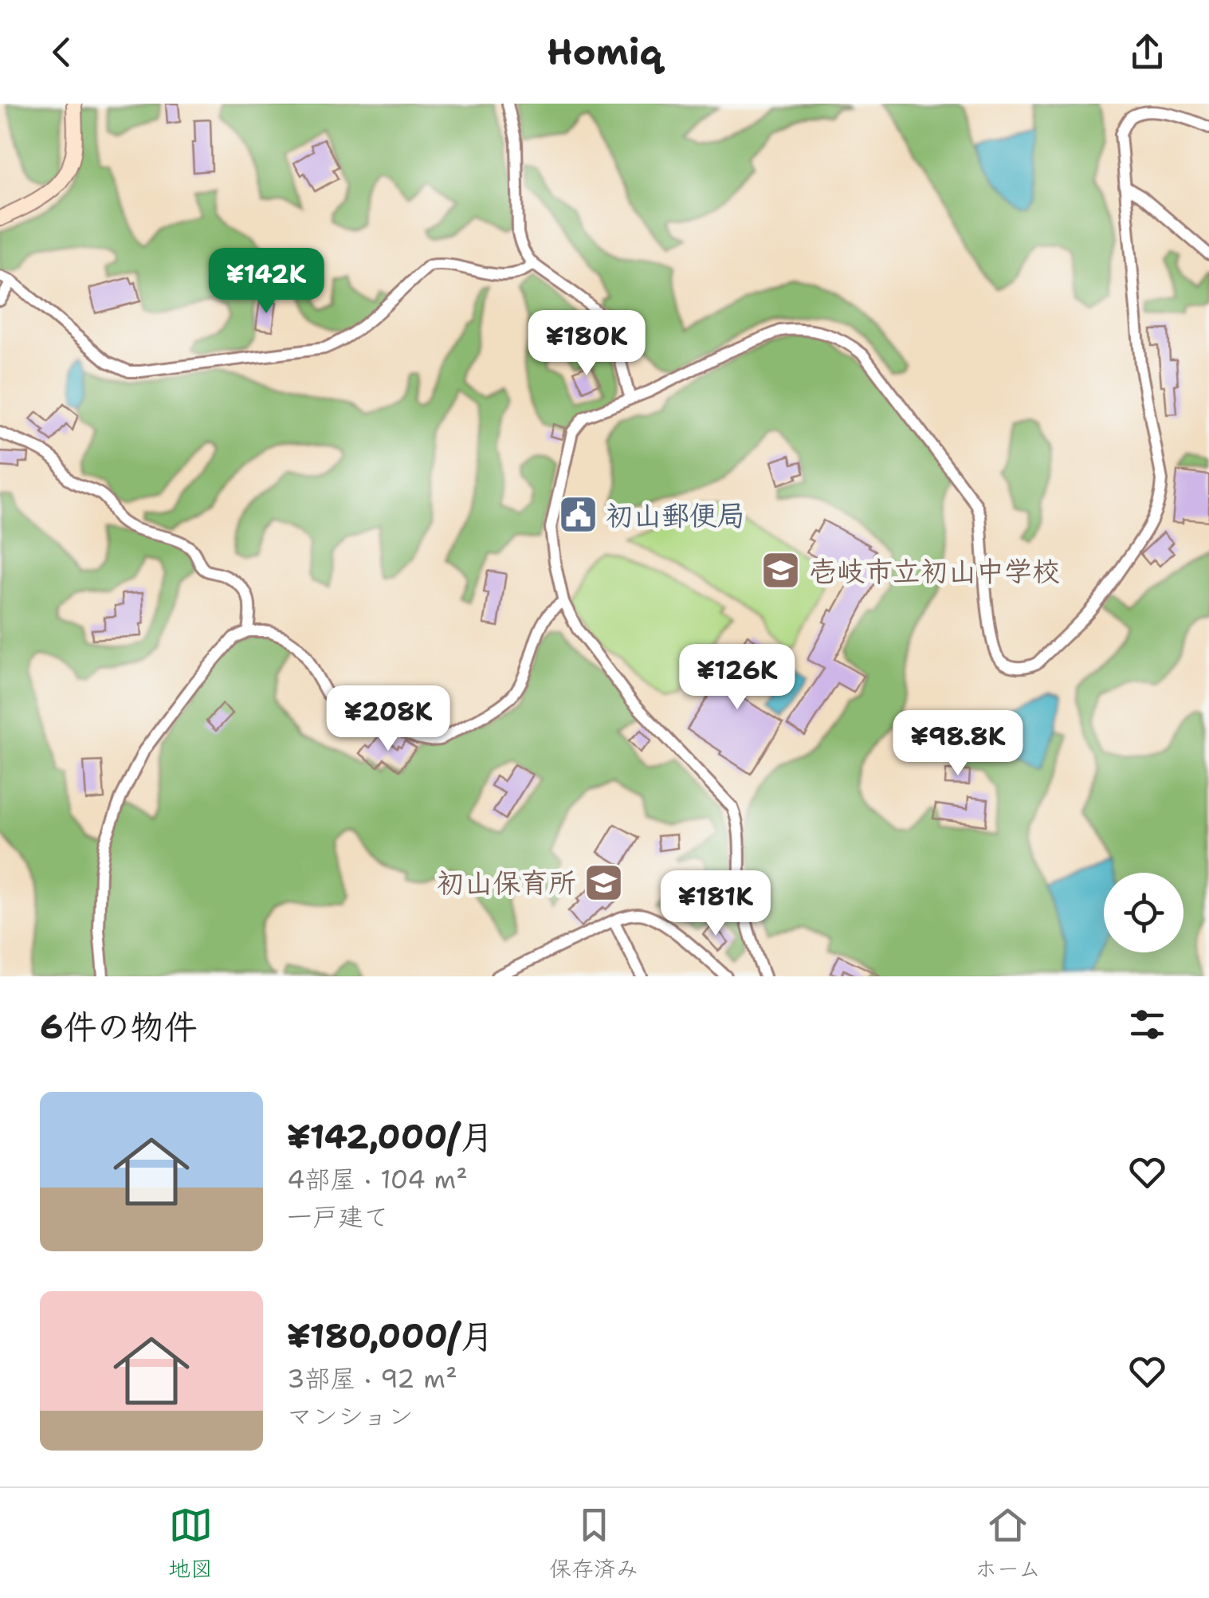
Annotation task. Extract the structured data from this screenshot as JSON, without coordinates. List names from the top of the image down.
{
  "places": {
    "public building": ["初山郵便局"],
    "school or university": ["壱岐市立初山中学校", "初山保育所"]
  },
  "page": {
    "header": "Homiq",
    "price": [
      "¥142K",
      "¥180K",
      "¥126K",
      "¥208K",
      "¥98.8K",
      "¥181K"
    ],
    "heading": "6件の物件",
    "list": [
      {
        "name": "¥142,000/月",
        "note": "4部屋 · 104 m² · 一戸建て"
      },
      {
        "name": "¥180,000/月",
        "note": "3部屋 · 92 m² · マンション"
      }
    ],
    "tabs": ["地図", "保存済み", "ホーム"]
  }
}
